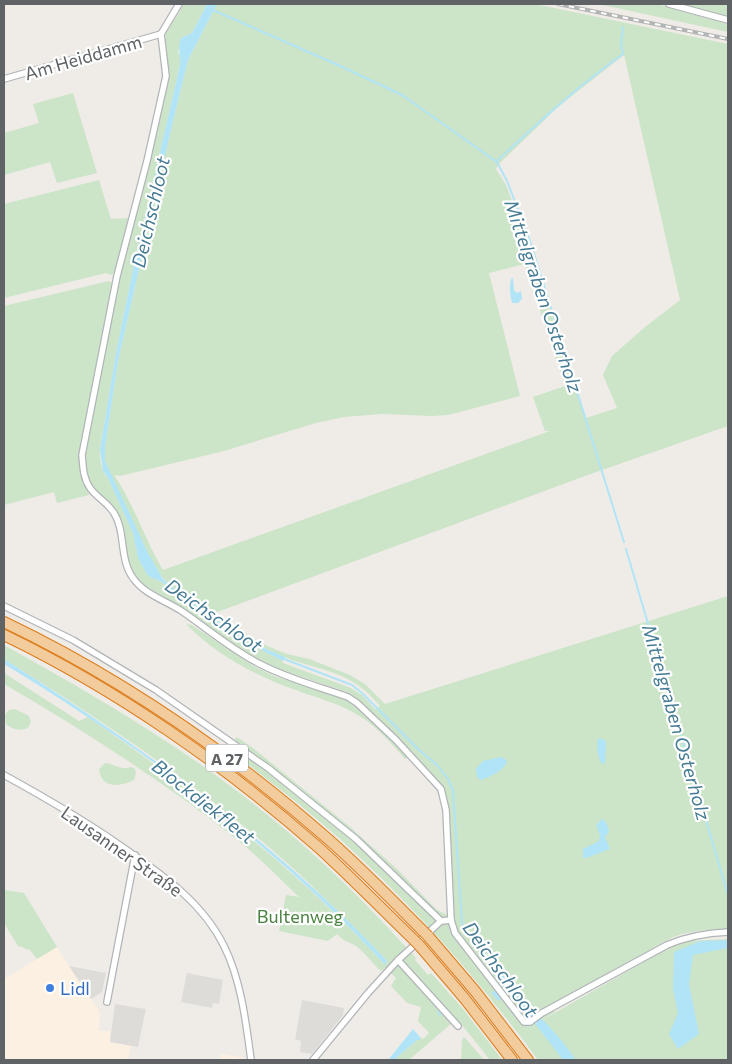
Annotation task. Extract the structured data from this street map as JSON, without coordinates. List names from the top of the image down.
{
  "streets": {
    "highway": ["A 27"],
    "street": ["Am Heiddamm", "Lausanner Straße"]
  },
  "water": ["Deichschloot", "Mittelgraben Osterholz", "Blockdiekfleet"],
  "parks": ["Bultenweg"],
  "places": ["Lidl"]
}
